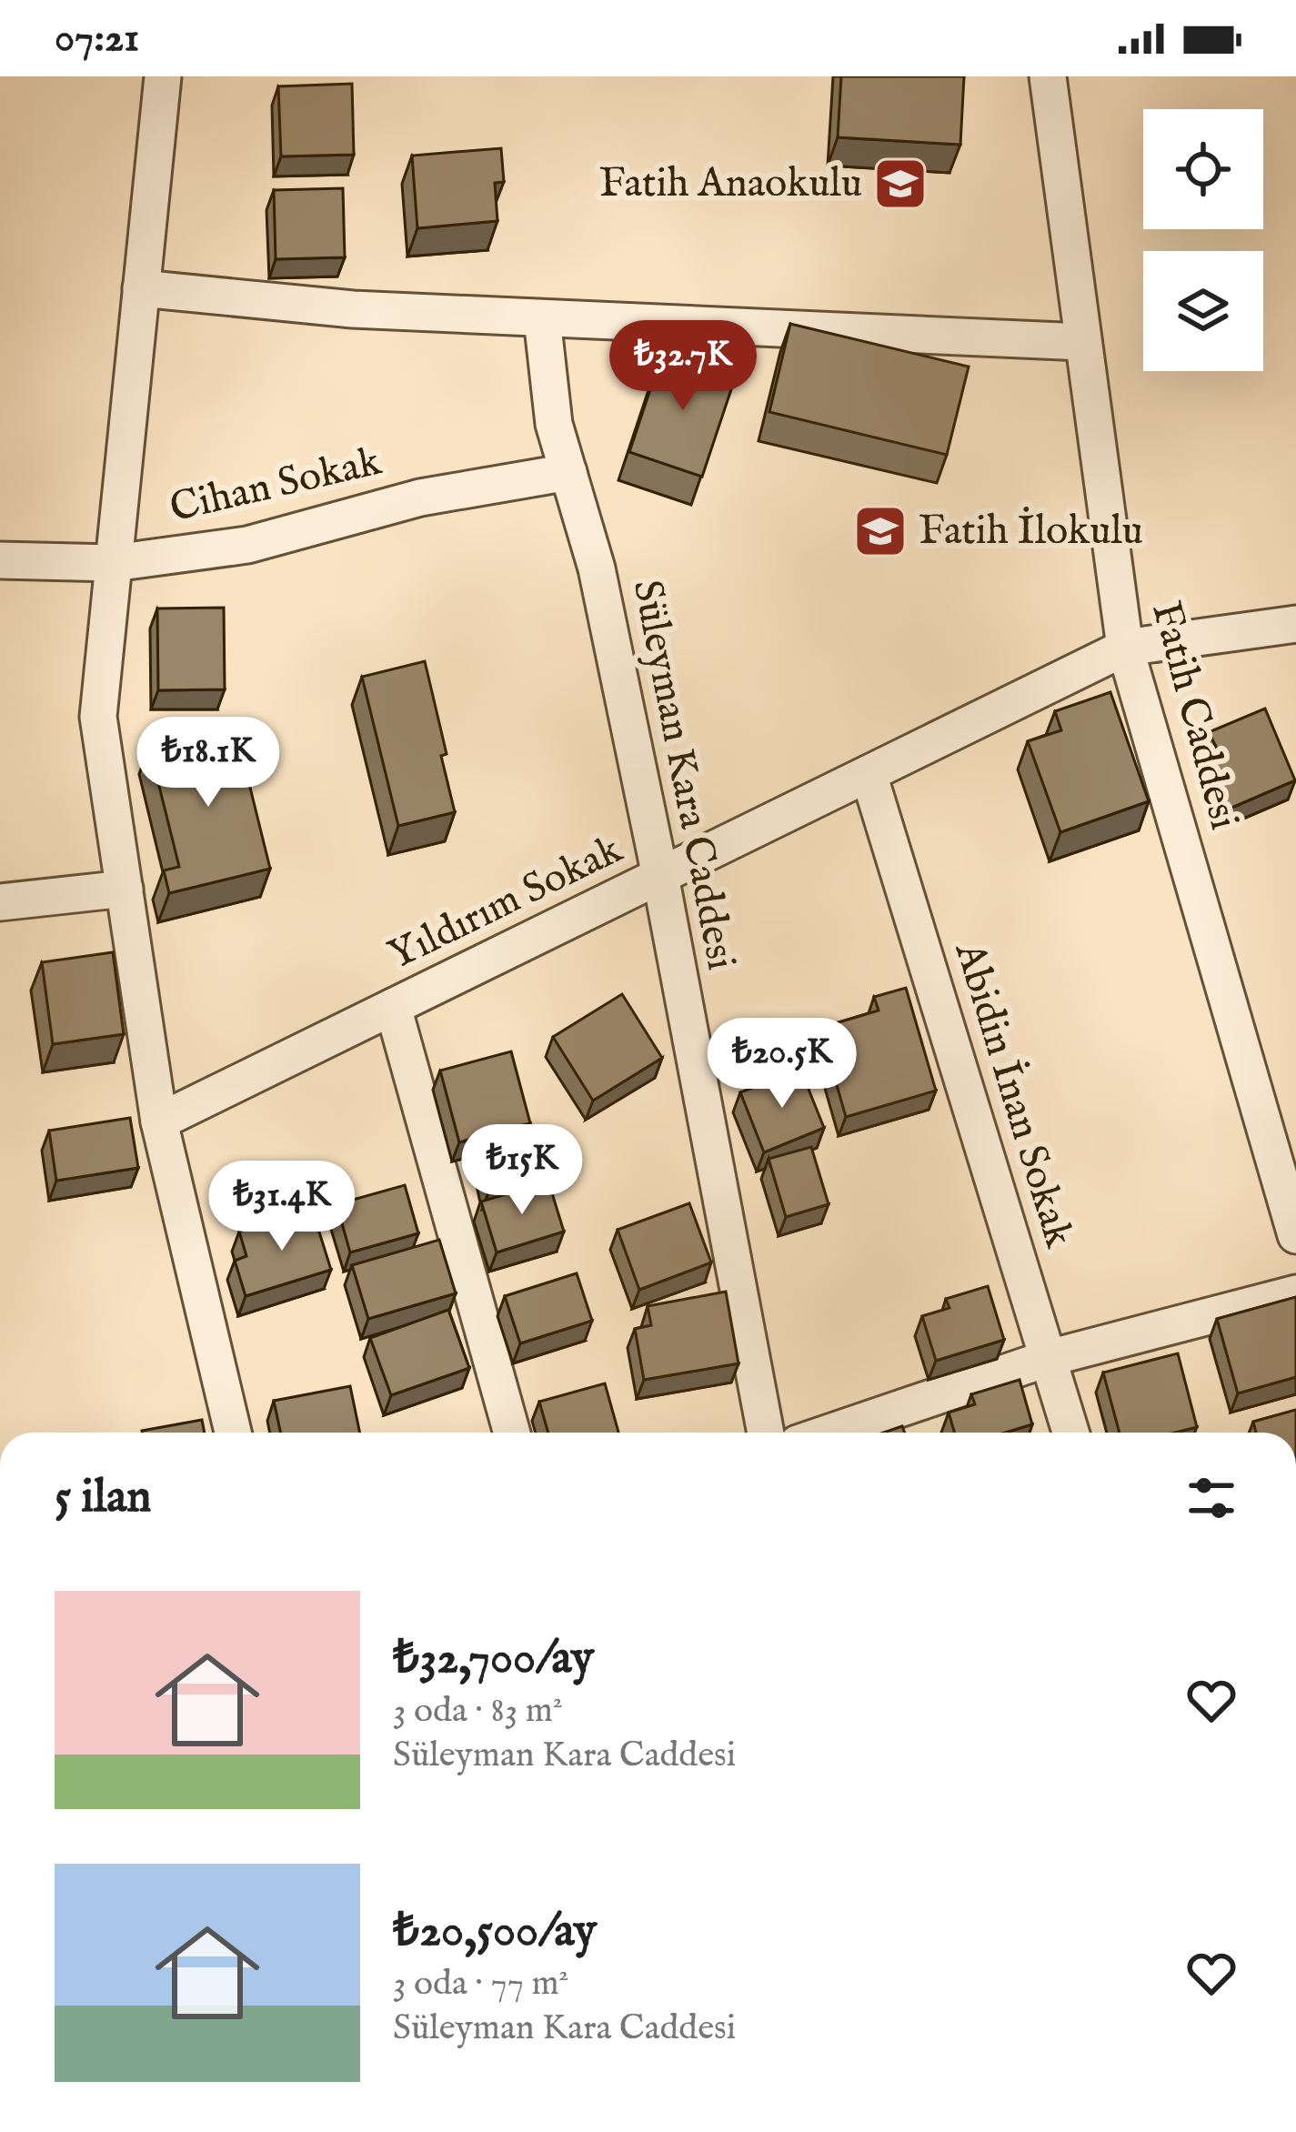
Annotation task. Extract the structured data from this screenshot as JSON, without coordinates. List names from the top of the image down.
{
  "streets": {
    "street": [
      "Cihan Sokak",
      "Fatih Caddesi",
      "Süleyman Kara Caddesi",
      "Yıldırım Sokak",
      "Abidin İnan Sokak"
    ]
  },
  "crossings": [
    ["Cihan Sokak", "Süleyman Kara Caddesi"],
    ["Fatih Caddesi", "Yıldırım Sokak"],
    ["Süleyman Kara Caddesi", "Yıldırım Sokak"],
    ["Yıldırım Sokak", "Abidin İnan Sokak"]
  ],
  "places": {
    "school or university": ["Fatih Anaokulu", "Fatih İlokulu"]
  },
  "page": {
    "status": "07:21",
    "price": [
      "₺32.7K",
      "₺18.1K",
      "₺20.5K",
      "₺15K",
      "₺31.4K"
    ],
    "heading": "5 ilan",
    "list": [
      {
        "name": "₺32,700/ay",
        "note": "3 oda · 83 m² · Süleyman Kara Caddesi"
      },
      {
        "name": "₺20,500/ay",
        "note": "3 oda · 77 m² · Süleyman Kara Caddesi"
      }
    ]
  }
}
